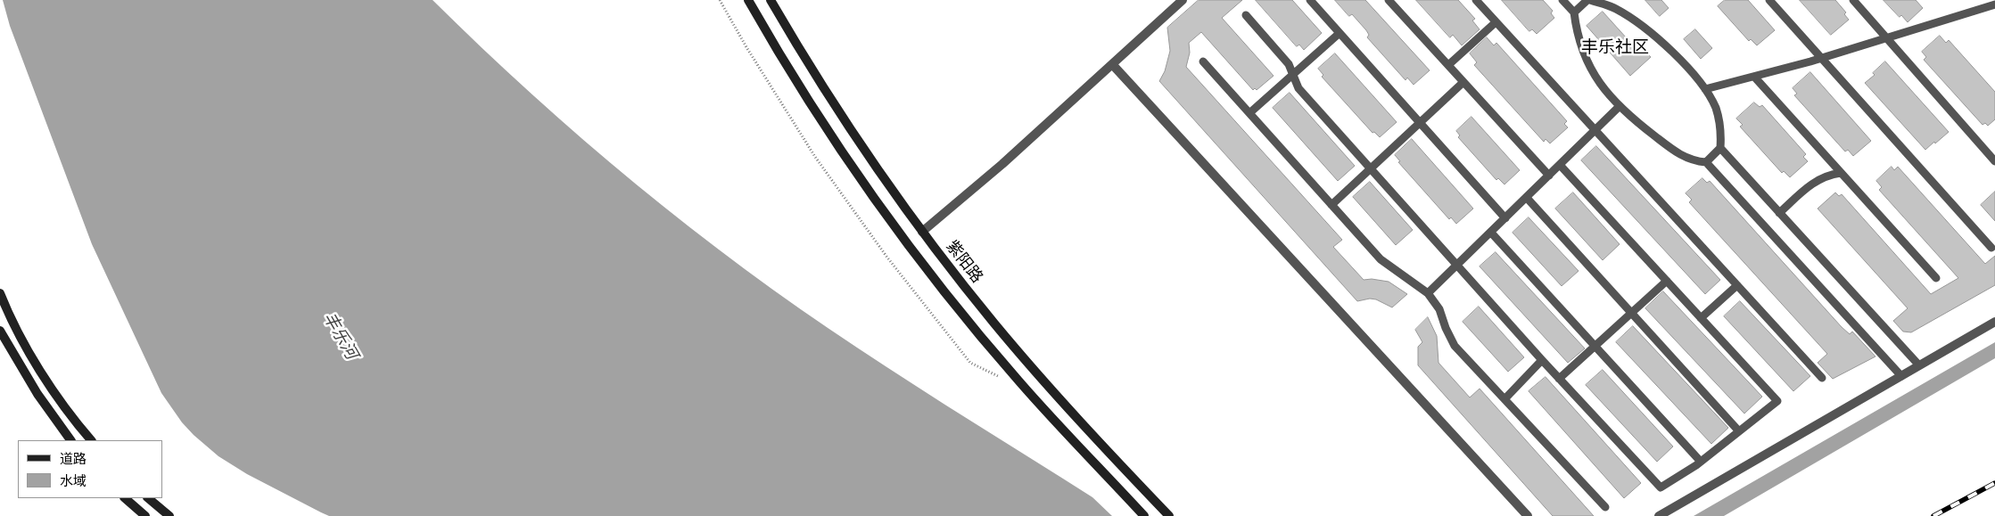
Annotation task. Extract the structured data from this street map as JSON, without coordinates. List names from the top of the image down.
{
  "streets": {
    "main road": ["紫阳路"]
  },
  "districts": ["丰乐社区"],
  "water": ["丰乐河"],
  "legend": ["道路", "水域"]
}
